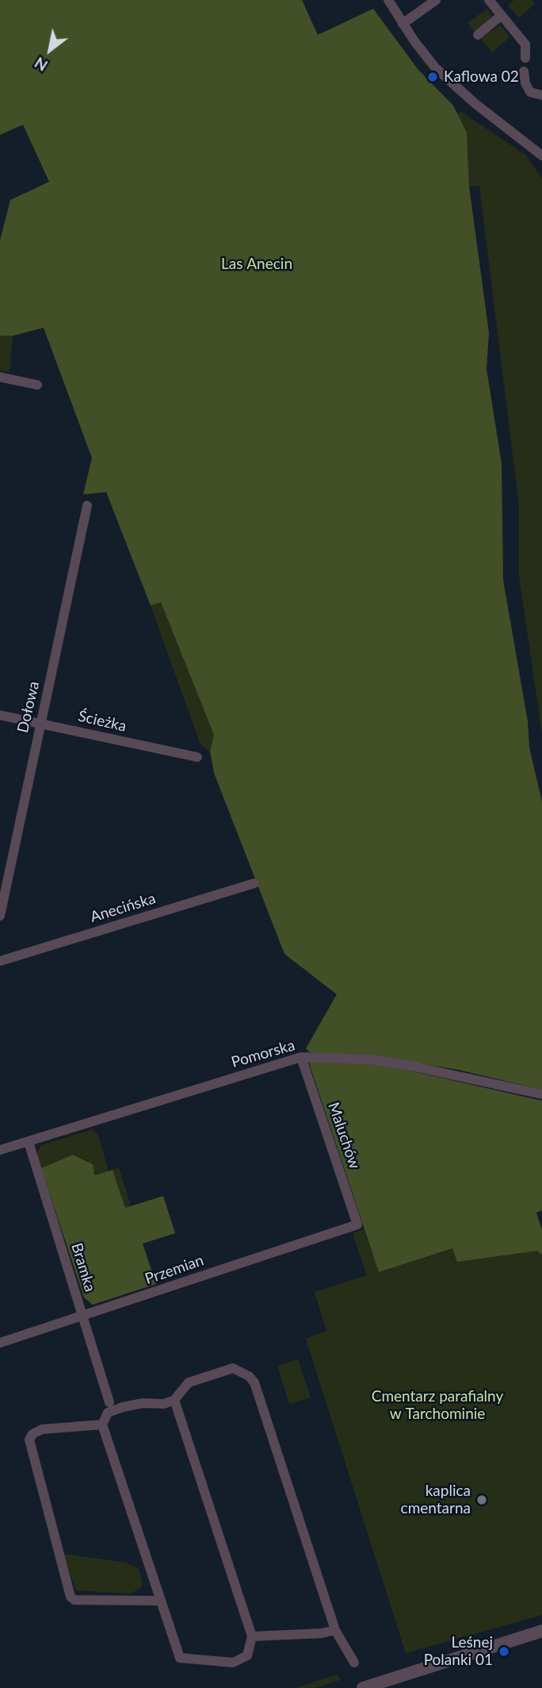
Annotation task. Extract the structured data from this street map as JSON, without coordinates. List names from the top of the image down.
{
  "streets": {
    "street": [
      "Dołowa",
      "Ścieżka",
      "Anecińska",
      "Pomorska",
      "Maluchów",
      "Bramka",
      "Przemian"
    ]
  },
  "crossings": [
    ["Dołowa", "Ścieżka"],
    ["Pomorska", "Maluchów"],
    ["Pomorska", "Bramka"],
    ["Maluchów", "Przemian"],
    ["Bramka", "Przemian"]
  ],
  "parks": ["Las Anecin", "Cmentarz parafialny w Tarchominie"],
  "places": ["Kaflowa 02", "kaplica cmentarna", "Leśnej Polanki 01"],
  "north": "bottom left"
}
